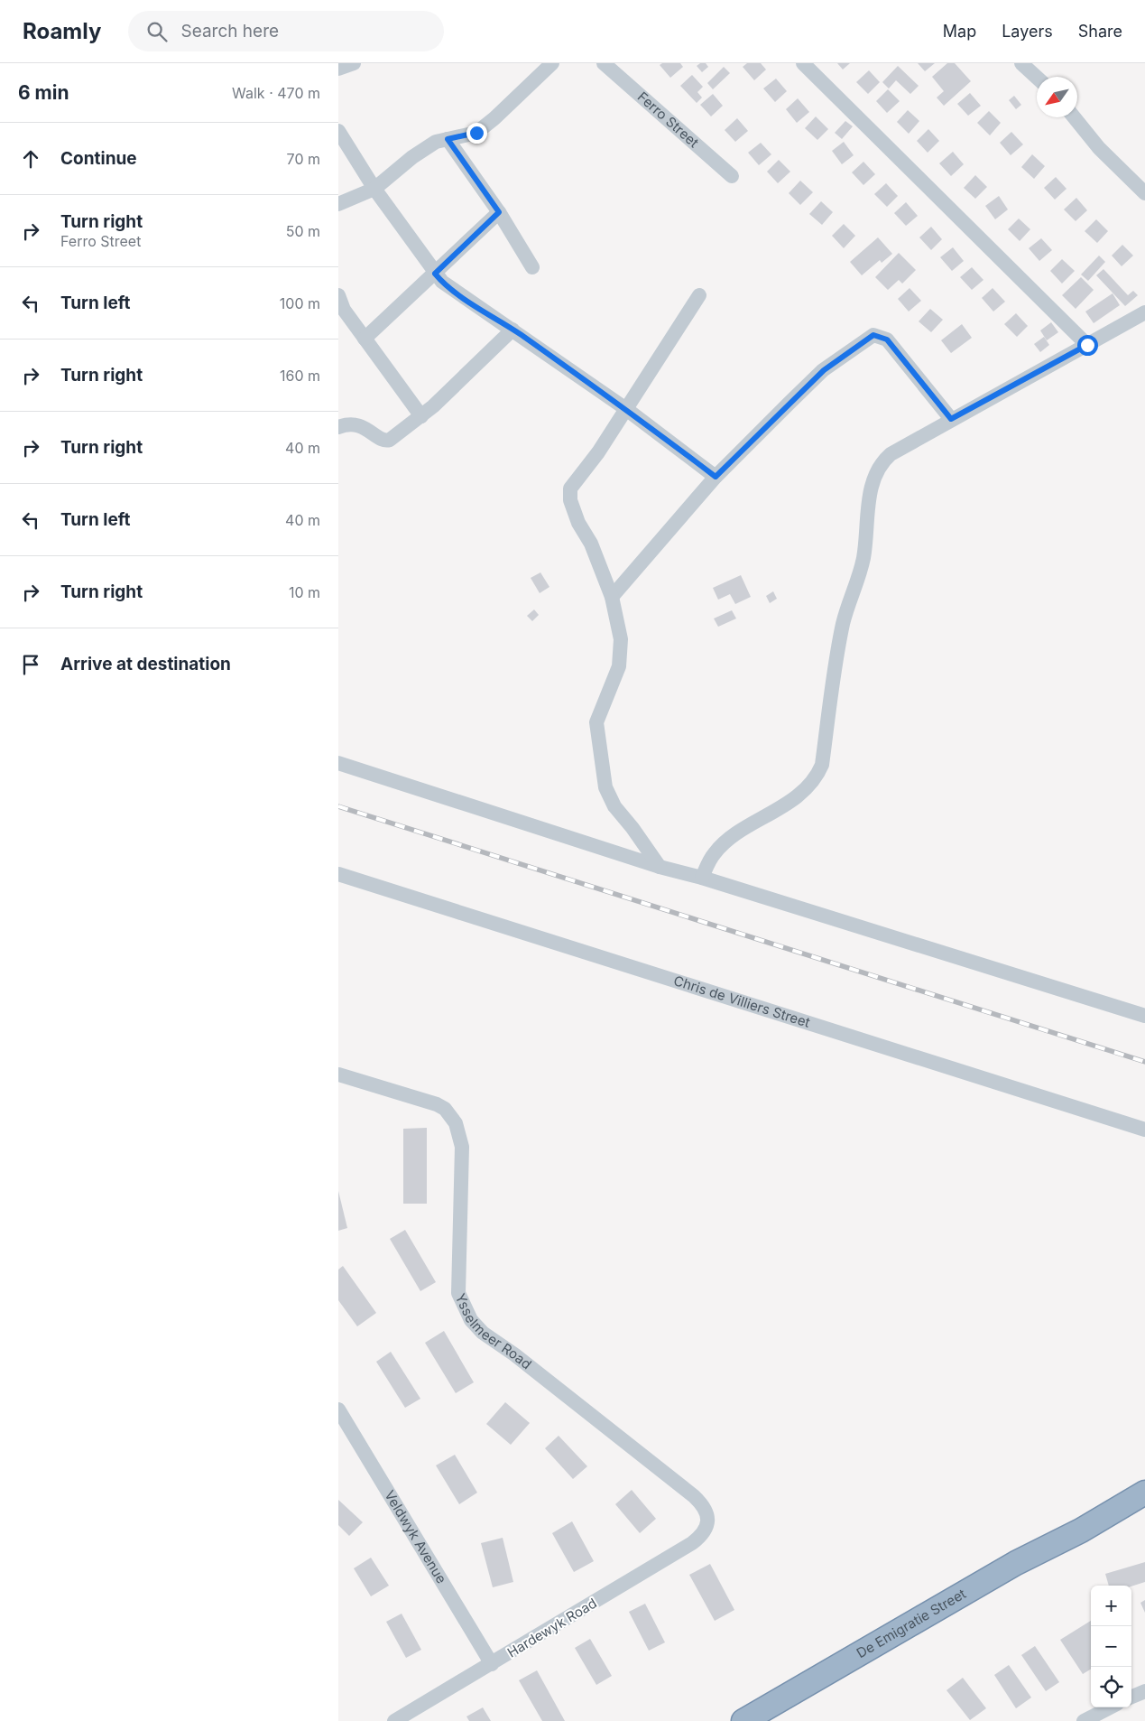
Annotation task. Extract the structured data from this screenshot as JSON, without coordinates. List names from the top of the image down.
{
  "streets": {
    "highway": ["De Emigratie Street"],
    "street": [
      "Ferro Street",
      "Chris de Villiers Street",
      "Ysselmeer Road",
      "Veldwyk Avenue",
      "Hardewyk Road"
    ]
  },
  "crossings": [
    ["Ysselmeer Road", "Hardewyk Road"],
    ["Veldwyk Avenue", "Hardewyk Road"]
  ],
  "north": "bottom left",
  "page": {
    "header": "Roamly",
    "search": "Search here",
    "nav": ["Map", "Layers", "Share"],
    "heading": ["6 min", "Walk · 470 m"],
    "list": [
      ["Continue", "70 m"],
      ["Turn right", "Ferro Street", "50 m"],
      ["Turn left", "100 m"],
      ["Turn right", "160 m"],
      ["Turn right", "40 m"],
      ["Turn left", "40 m"],
      ["Turn right", "10 m"],
      "Arrive at destination"
    ],
    "map_buttons": ["+", "−"]
  }
}
